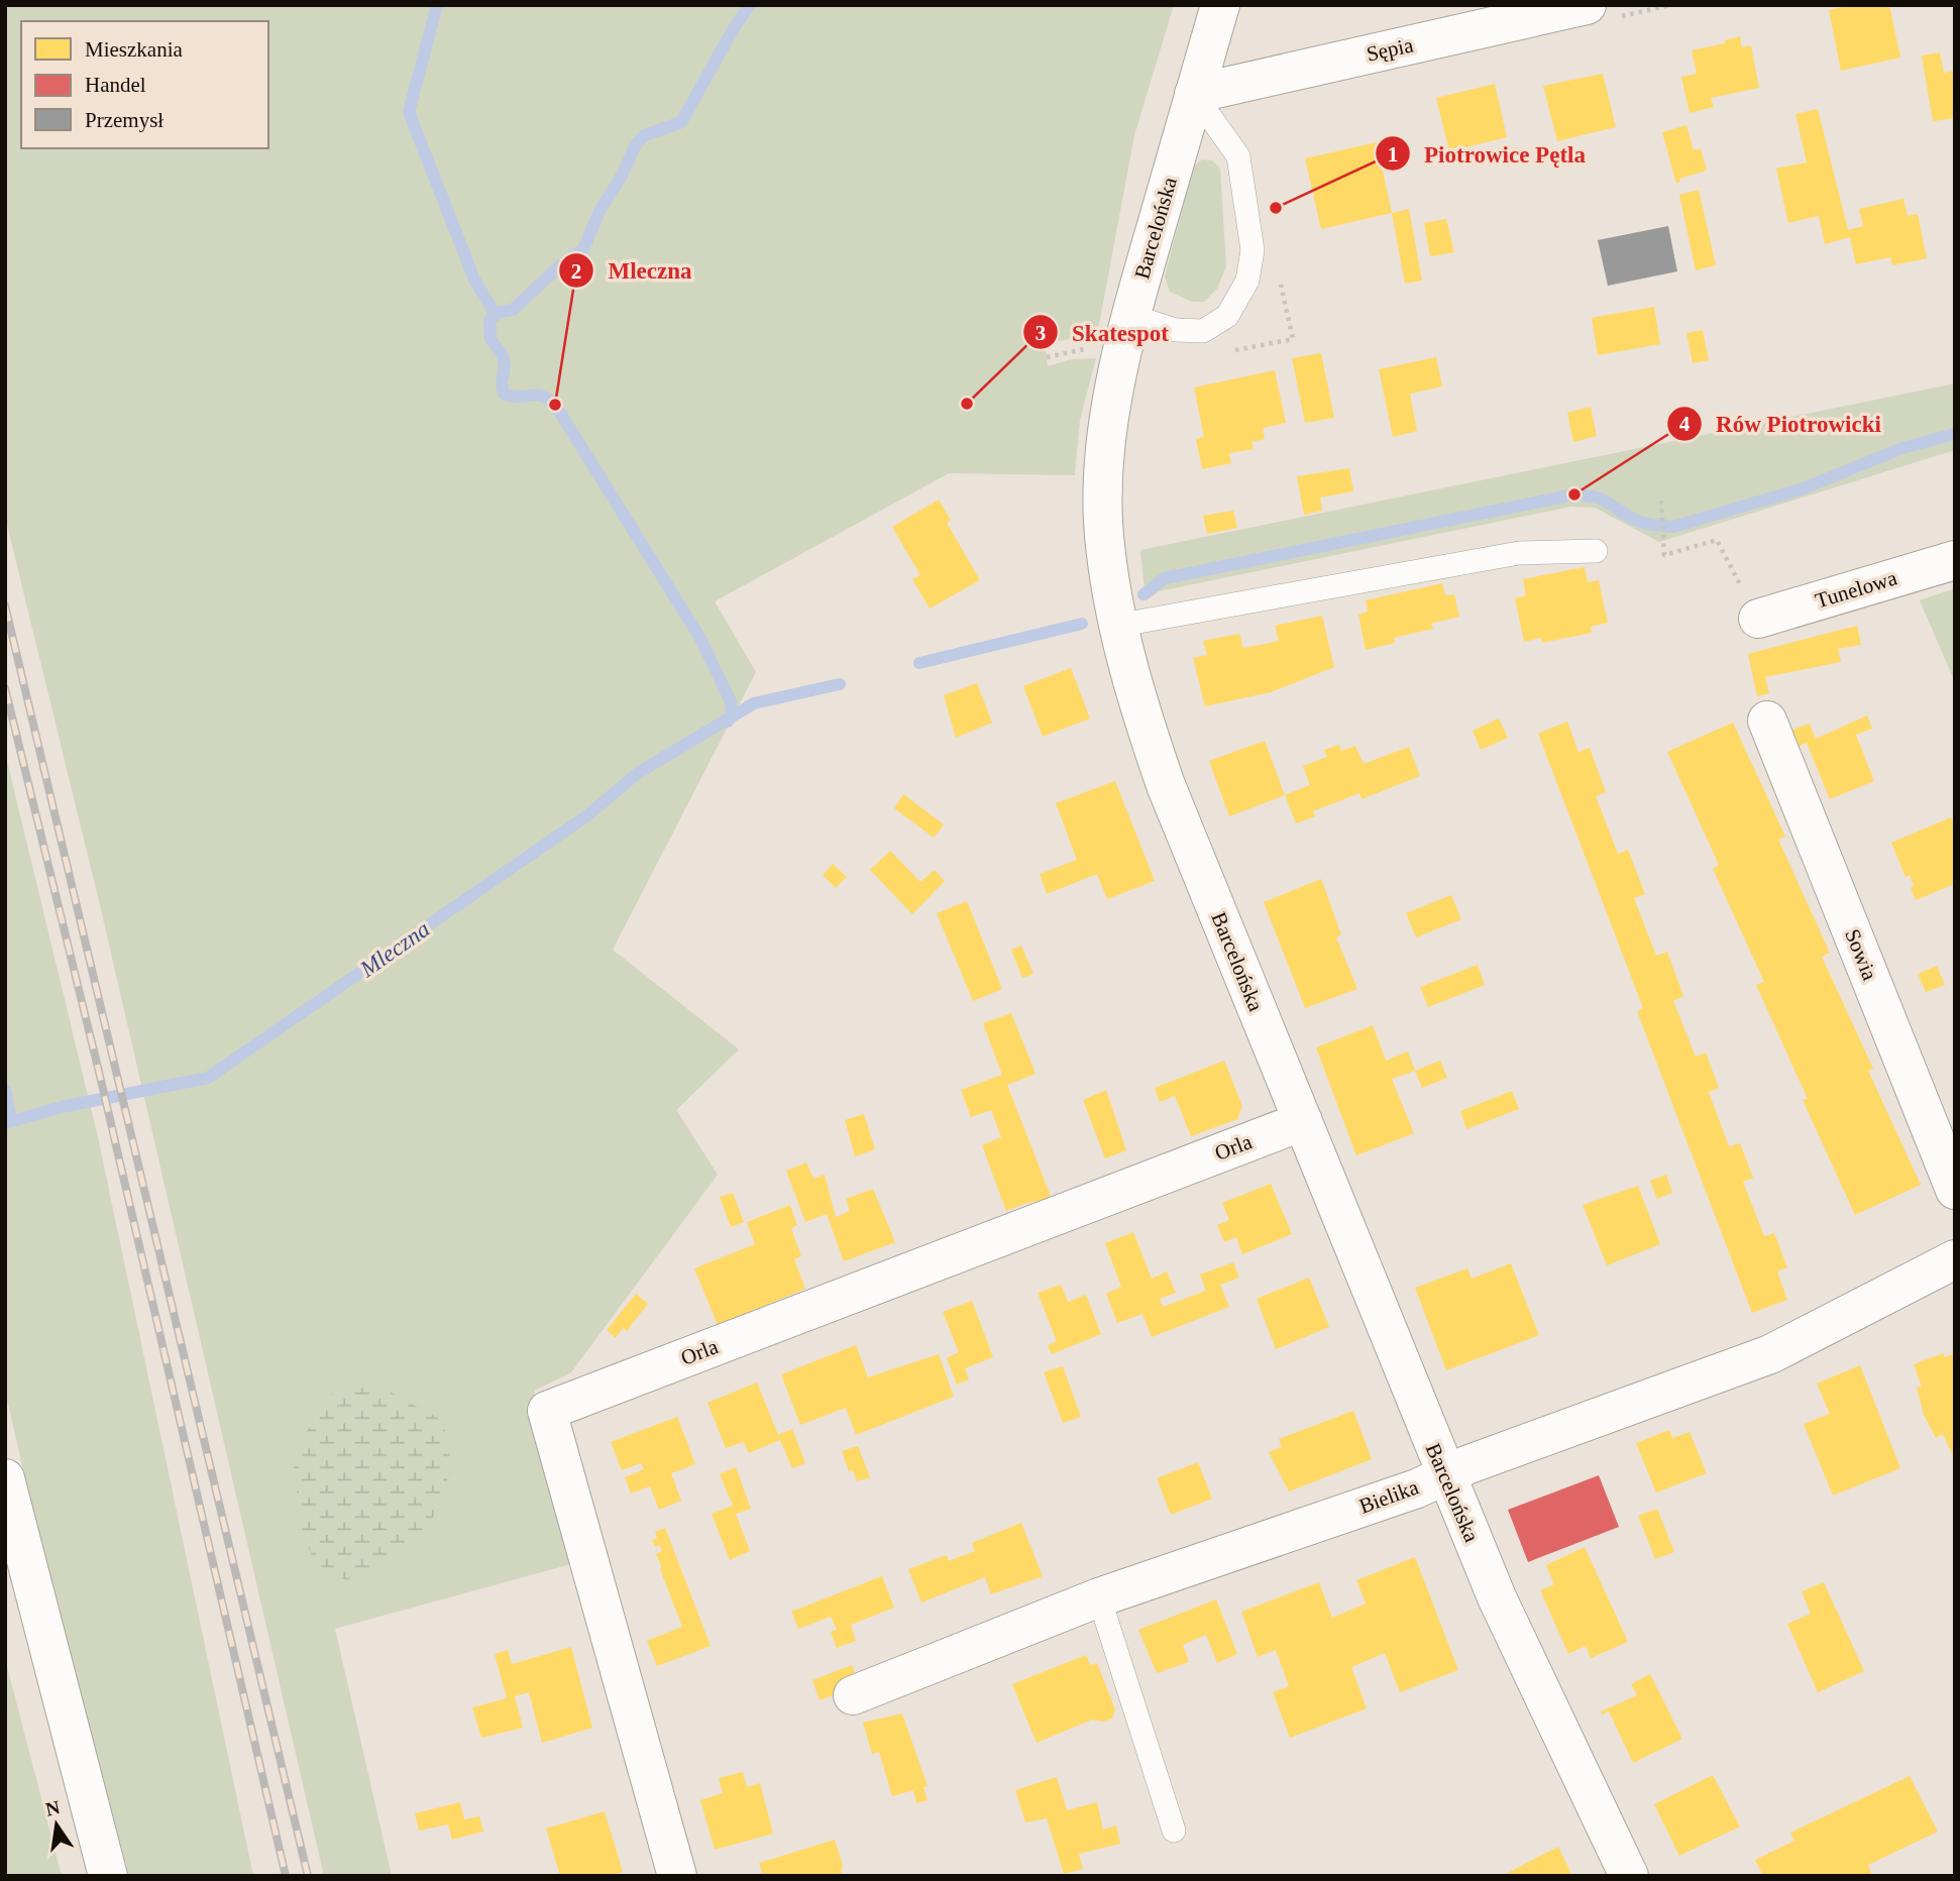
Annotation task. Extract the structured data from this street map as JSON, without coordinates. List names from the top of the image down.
{
  "streets": {
    "street": [
      "Sępia",
      "Barcelońska",
      "Tunelowa",
      "Sowia",
      "Orla",
      "Bielika"
    ]
  },
  "crossings": [
    ["Sępia", "Barcelońska"],
    ["Barcelońska", "Orla"],
    ["Barcelońska", "Bielika"]
  ],
  "water": ["Mleczna"],
  "places": [
    "Piotrowice Pętla",
    "Skatespot",
    "Mleczna",
    "Rów Piotrowicki"
  ],
  "legend": ["Mieszkania", "Handel", "Przemysł"],
  "north": "top"
}
